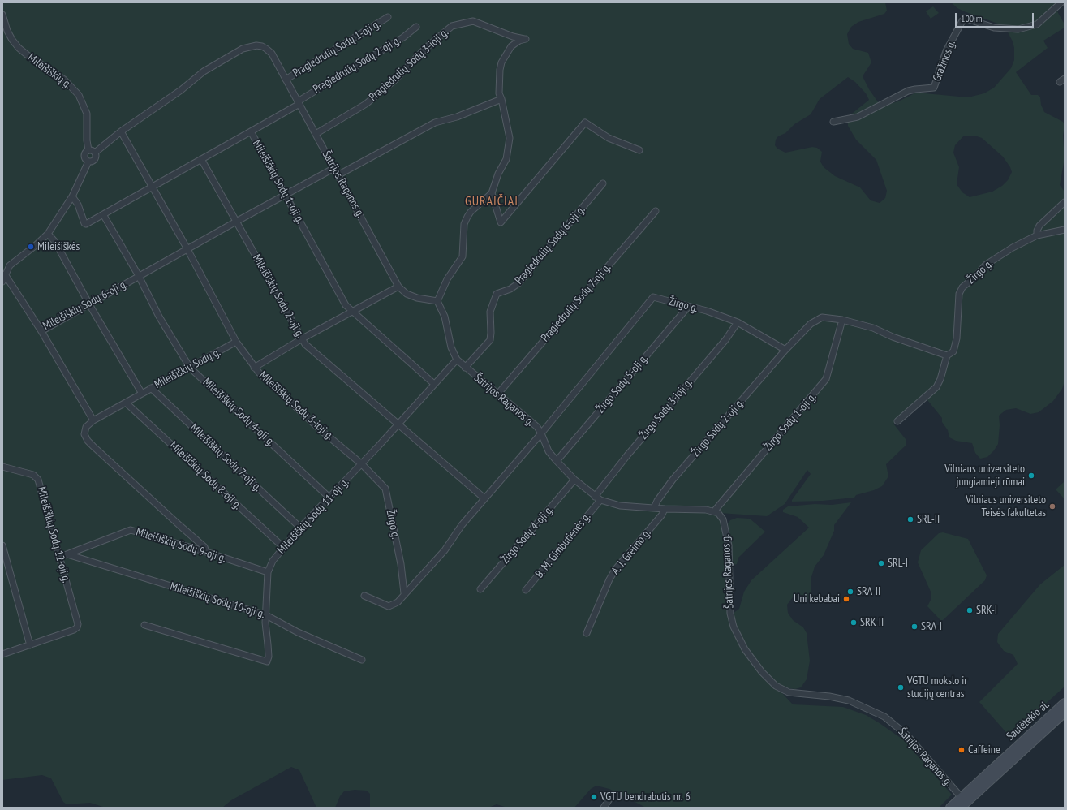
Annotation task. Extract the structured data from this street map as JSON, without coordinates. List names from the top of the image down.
{
  "streets": {
    "main road": ["Saulėtekio al."],
    "street": [
      "Pragiedrulių Sodų 1-oji g.",
      "Gražinos g.",
      "Pragiedrulių Sodų 2-oji g.",
      "Pragiedrulių Sodų 3-ioji g.",
      "Mileišiškių g.",
      "Mileišiškių Sodų 1-oji g.",
      "Šatrijos Raganos g.",
      "Pragiedrulių Sodų 6-oji g.",
      "Žirgo g.",
      "Mileišiškių Sodų 2-oji g.",
      "Pragiedrulių Sodų 7-oji g.",
      "Mileišiškių Sodų 6-oji g.",
      "Mileišiškių Sodų g.",
      "Žirgo Sodų 5-oji g.",
      "Mileišiškių Sodų 3-ioji g.",
      "Žirgo Sodų 3-ioji g.",
      "Mileišiškių Sodų 4-oji g.",
      "Žirgo Sodų 1-oji g.",
      "Žirgo Sodų 2-oji g.",
      "Mileišiškių Sodų 7-oji g.",
      "Mileišiškių Sodų 8-oji g.",
      "Mileišiškių Sodų 11-oji g.",
      "Mileišiškių Sodų 12-oji g.",
      "Žirgo Sodų 4-oji g.",
      "Mileišiškių Sodų 9-oji g.",
      "B. M. Gimbutienės g.",
      "A. J. Greimo g.",
      "Mileišiškių Sodų 10-oji g."
    ]
  },
  "crossings": [
    ["Pragiedrulių Sodų 1-oji g.", "Šatrijos Raganos g."],
    ["Pragiedrulių Sodų 2-oji g.", "Mileišiškių Sodų 1-oji g."],
    ["Pragiedrulių Sodų 2-oji g.", "Šatrijos Raganos g."],
    ["Pragiedrulių Sodų 3-ioji g.", "Šatrijos Raganos g."],
    ["Mileišiškių g.", "Šatrijos Raganos g."],
    ["Mileišiškių Sodų 1-oji g.", "Mileišiškių Sodų 2-oji g."],
    ["Mileišiškių Sodų 1-oji g.", "Mileišiškių Sodų 6-oji g."],
    ["Mileišiškių Sodų 1-oji g.", "Mileišiškių Sodų 4-oji g."],
    ["Mileišiškių Sodų 1-oji g.", "Mileišiškių Sodų 11-oji g."],
    ["Šatrijos Raganos g.", "Pragiedrulių Sodų 6-oji g."],
    ["Šatrijos Raganos g.", "Žirgo g."],
    ["Šatrijos Raganos g.", "Pragiedrulių Sodų 7-oji g."],
    ["Šatrijos Raganos g.", "Mileišiškių Sodų 6-oji g."],
    ["Šatrijos Raganos g.", "Žirgo Sodų 5-oji g."],
    ["Šatrijos Raganos g.", "Žirgo Sodų 3-ioji g."],
    ["Šatrijos Raganos g.", "Žirgo Sodų 1-oji g."],
    ["Šatrijos Raganos g.", "Žirgo Sodų 2-oji g."],
    ["Šatrijos Raganos g.", "Mileišiškių Sodų 11-oji g."],
    ["Šatrijos Raganos g.", "Žirgo Sodų 4-oji g."],
    ["Šatrijos Raganos g.", "B. M. Gimbutienės g."],
    ["Šatrijos Raganos g.", "A. J. Greimo g."],
    ["Šatrijos Raganos g.", "Saulėtekio al."],
    ["Žirgo g.", "Žirgo Sodų 5-oji g."],
    ["Žirgo g.", "Mileišiškių Sodų 3-ioji g."],
    ["Žirgo g.", "Žirgo Sodų 3-ioji g."],
    ["Žirgo g.", "Žirgo Sodų 2-oji g."],
    ["Žirgo g.", "Mileišiškių Sodų 11-oji g."],
    ["Mileišiškių Sodų 2-oji g.", "Mileišiškių Sodų 6-oji g."],
    ["Mileišiškių Sodų 2-oji g.", "Mileišiškių Sodų 11-oji g."],
    ["Mileišiškių Sodų 6-oji g.", "Mileišiškių Sodų 4-oji g."],
    ["Mileišiškių Sodų g.", "Mileišiškių Sodų 3-ioji g."],
    ["Mileišiškių Sodų g.", "Mileišiškių Sodų 4-oji g."],
    ["Mileišiškių Sodų g.", "Mileišiškių Sodų 7-oji g."],
    ["Mileišiškių Sodų g.", "Mileišiškių Sodų 8-oji g."],
    ["Mileišiškių Sodų g.", "Mileišiškių Sodų 9-oji g."],
    ["Mileišiškių Sodų 3-ioji g.", "Mileišiškių Sodų 11-oji g."],
    ["Žirgo Sodų 3-ioji g.", "B. M. Gimbutienės g."],
    ["Mileišiškių Sodų 4-oji g.", "Mileišiškių Sodų 11-oji g."],
    ["Mileišiškių Sodų 7-oji g.", "Mileišiškių Sodų 11-oji g."],
    ["Mileišiškių Sodų 8-oji g.", "Mileišiškių Sodų 11-oji g."],
    ["Mileišiškių Sodų 11-oji g.", "Mileišiškių Sodų 9-oji g."],
    ["Mileišiškių Sodų 11-oji g.", "Mileišiškių Sodų 10-oji g."],
    ["Mileišiškių Sodų 12-oji g.", "Mileišiškių Sodų 9-oji g."],
    ["Mileišiškių Sodų 9-oji g.", "Mileišiškių Sodų 10-oji g."]
  ],
  "districts": ["GURAIČIAI"],
  "places": [
    "Mileišiškės",
    "Vilniaus universiteto jungiamieji rūmai",
    "Vilniaus universiteto Teisės fakultetas",
    "SRL-II",
    "SRL-I",
    "SRA-II",
    "Uni kebabai",
    "SRK-I",
    "SRK-II",
    "SRA-I",
    "VGTU mokslo ir studijų centras",
    "Caffeine",
    "VGTU bendrabutis nr. 6"
  ],
  "scale_bar": "100 m"
}
